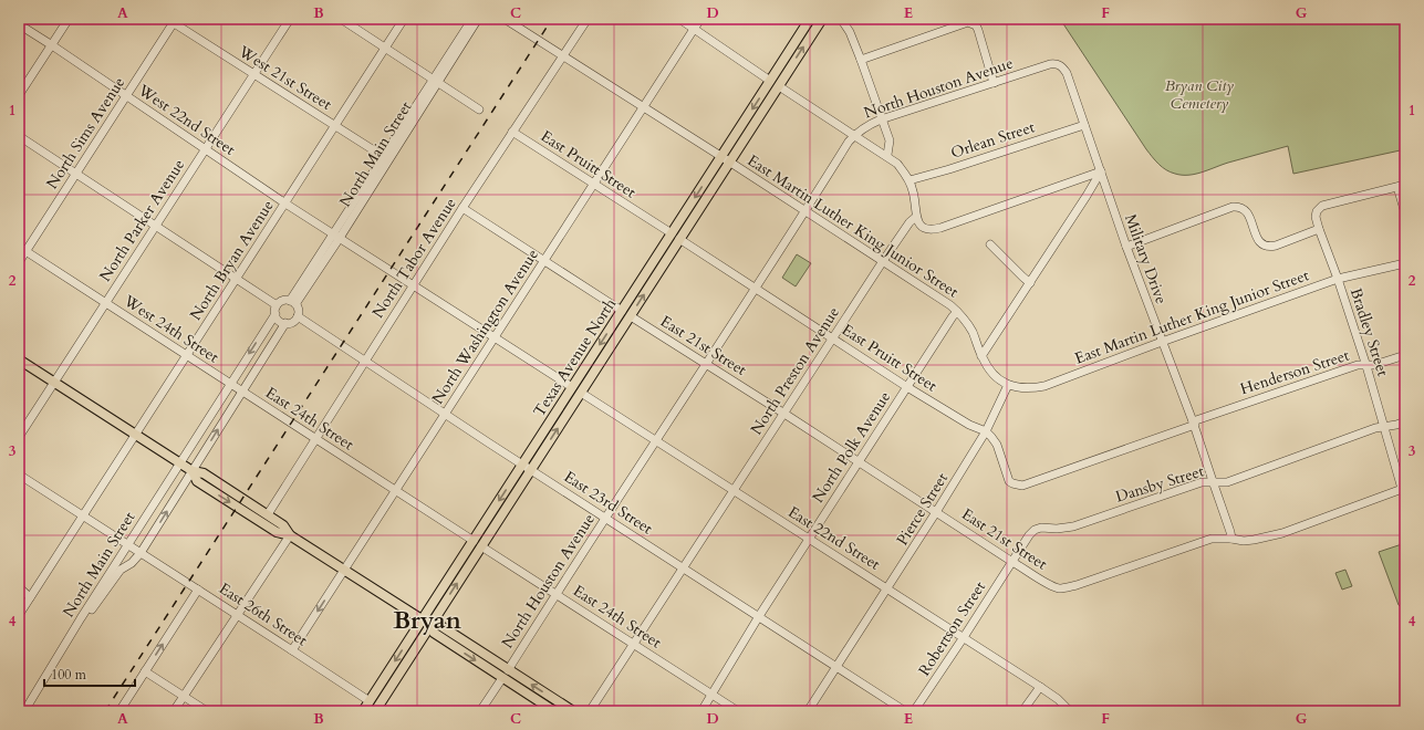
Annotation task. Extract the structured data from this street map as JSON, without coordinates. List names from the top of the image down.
{
  "streets": {
    "main road": ["Texas Avenue North"],
    "street": [
      "West 21st Street",
      "North Houston Avenue",
      "West 22nd Street",
      "North Sims Avenue",
      "Orlean Street",
      "North Main Street",
      "East Pruitt Street",
      "North Parker Avenue",
      "East Martin Luther King Junior Street",
      "North Tabor Avenue",
      "Military Drive",
      "North Bryan Avenue",
      "North Washington Avenue",
      "West 24th Street",
      "Bradley Street",
      "East 21st Street",
      "North Preston Avenue",
      "Henderson Street",
      "East 24th Street",
      "North Polk Avenue",
      "Dansby Street",
      "East 23rd Street",
      "Pierce Street",
      "East 22nd Street",
      "East 26th Street",
      "Robertson Street"
    ]
  },
  "crossings": [
    ["West 21st Street", "North Sims Avenue"],
    ["West 21st Street", "North Main Street"],
    ["West 21st Street", "North Parker Avenue"],
    ["West 21st Street", "North Bryan Avenue"],
    ["North Houston Avenue", "East Pruitt Street"],
    ["North Houston Avenue", "East Martin Luther King Junior Street"],
    ["North Houston Avenue", "Military Drive"],
    ["North Houston Avenue", "East 21st Street"],
    ["North Houston Avenue", "East 24th Street"],
    ["North Houston Avenue", "East 23rd Street"],
    ["North Houston Avenue", "East 22nd Street"],
    ["West 22nd Street", "North Sims Avenue"],
    ["West 22nd Street", "North Main Street"],
    ["West 22nd Street", "North Parker Avenue"],
    ["West 22nd Street", "North Bryan Avenue"],
    ["North Sims Avenue", "West 24th Street"],
    ["Orlean Street", "Military Drive"],
    ["North Main Street", "West 24th Street"],
    ["North Main Street", "East 24th Street"],
    ["North Main Street", "East 23rd Street"],
    ["North Main Street", "East 26th Street"],
    ["East Pruitt Street", "North Tabor Avenue"],
    ["East Pruitt Street", "North Washington Avenue"],
    ["East Pruitt Street", "Texas Avenue North"],
    ["East Pruitt Street", "North Preston Avenue"],
    ["East Pruitt Street", "Henderson Street"],
    ["East Pruitt Street", "North Polk Avenue"],
    ["East Pruitt Street", "Pierce Street"],
    ["North Parker Avenue", "West 24th Street"],
    ["East Martin Luther King Junior Street", "North Tabor Avenue"],
    ["East Martin Luther King Junior Street", "Military Drive"],
    ["East Martin Luther King Junior Street", "North Washington Avenue"],
    ["East Martin Luther King Junior Street", "Bradley Street"],
    ["East Martin Luther King Junior Street", "Texas Avenue North"],
    ["East Martin Luther King Junior Street", "North Preston Avenue"],
    ["East Martin Luther King Junior Street", "North Polk Avenue"],
    ["East Martin Luther King Junior Street", "Pierce Street"],
    ["North Tabor Avenue", "East 24th Street"],
    ["North Tabor Avenue", "East 23rd Street"],
    ["Military Drive", "East 21st Street"],
    ["Military Drive", "Henderson Street"],
    ["Military Drive", "Dansby Street"],
    ["North Bryan Avenue", "West 24th Street"],
    ["North Bryan Avenue", "East 26th Street"],
    ["North Washington Avenue", "East 24th Street"],
    ["North Washington Avenue", "East 23rd Street"],
    ["North Washington Avenue", "East 26th Street"],
    ["West 24th Street", "East 24th Street"],
    ["Bradley Street", "East 21st Street"],
    ["Bradley Street", "Henderson Street"],
    ["Bradley Street", "Dansby Street"],
    ["East 21st Street", "Texas Avenue North"],
    ["East 21st Street", "North Preston Avenue"],
    ["East 21st Street", "North Polk Avenue"],
    ["East 21st Street", "Dansby Street"],
    ["East 21st Street", "Pierce Street"],
    ["East 21st Street", "Robertson Street"],
    ["Texas Avenue North", "East 24th Street"],
    ["Texas Avenue North", "East 23rd Street"],
    ["Texas Avenue North", "East 22nd Street"],
    ["Texas Avenue North", "East 26th Street"],
    ["North Preston Avenue", "East 24th Street"],
    ["North Preston Avenue", "East 23rd Street"],
    ["North Preston Avenue", "East 22nd Street"],
    ["Henderson Street", "Pierce Street"],
    ["East 24th Street", "North Polk Avenue"],
    ["North Polk Avenue", "East 23rd Street"],
    ["North Polk Avenue", "East 22nd Street"],
    ["Dansby Street", "Robertson Street"],
    ["East 23rd Street", "Pierce Street"],
    ["Pierce Street", "East 22nd Street"],
    ["East 22nd Street", "Robertson Street"]
  ],
  "districts": ["Bryan"],
  "parks": ["Bryan City Cemetery"],
  "scale_bar": "100 m",
  "grid": {
    "columns": [
      "A",
      "B",
      "C",
      "D",
      "E",
      "F",
      "G"
    ],
    "rows": [
      "1",
      "2",
      "3",
      "4"
    ]
  }
}
